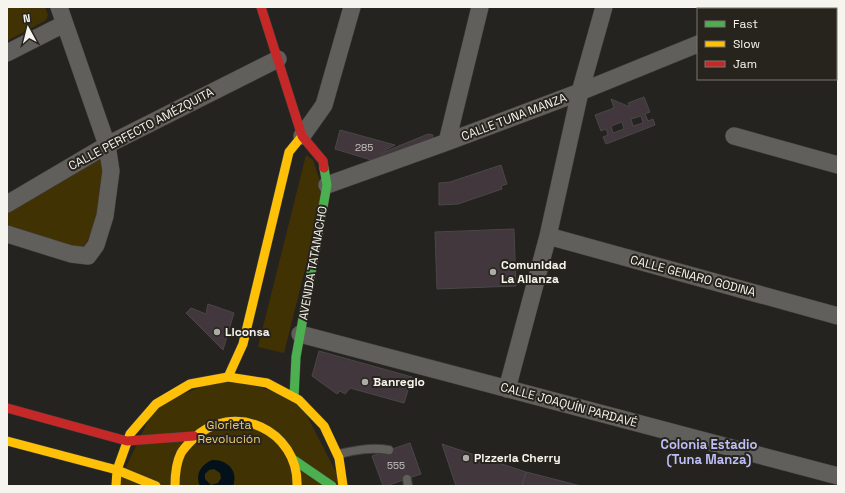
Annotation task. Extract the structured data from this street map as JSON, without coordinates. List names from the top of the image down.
{
  "streets": {
    "street": [
      "CALLE TUNA MANZA",
      "CALLE PERFECTO AMÉZQUITA",
      "AVENIDA TATANACHO",
      "CALLE GENARO GODINA",
      "CALLE JOAQUÍN PARDAVÉ"
    ]
  },
  "crossings": [
    ["CALLE TUNA MANZA", "AVENIDA TATANACHO"],
    ["AVENIDA TATANACHO", "CALLE JOAQUÍN PARDAVÉ"]
  ],
  "districts": ["Colonia Estadio (Tuna Manza)"],
  "parks": ["Glorieta Revolución"],
  "places": [
    "Comunidad La Alianza",
    "Liconsa",
    "Banregio",
    "Pizzeria Cherry"
  ],
  "house_numbers": ["285", "555"],
  "legend": ["Fast", "Slow", "Jam"],
  "north": "top"
}
